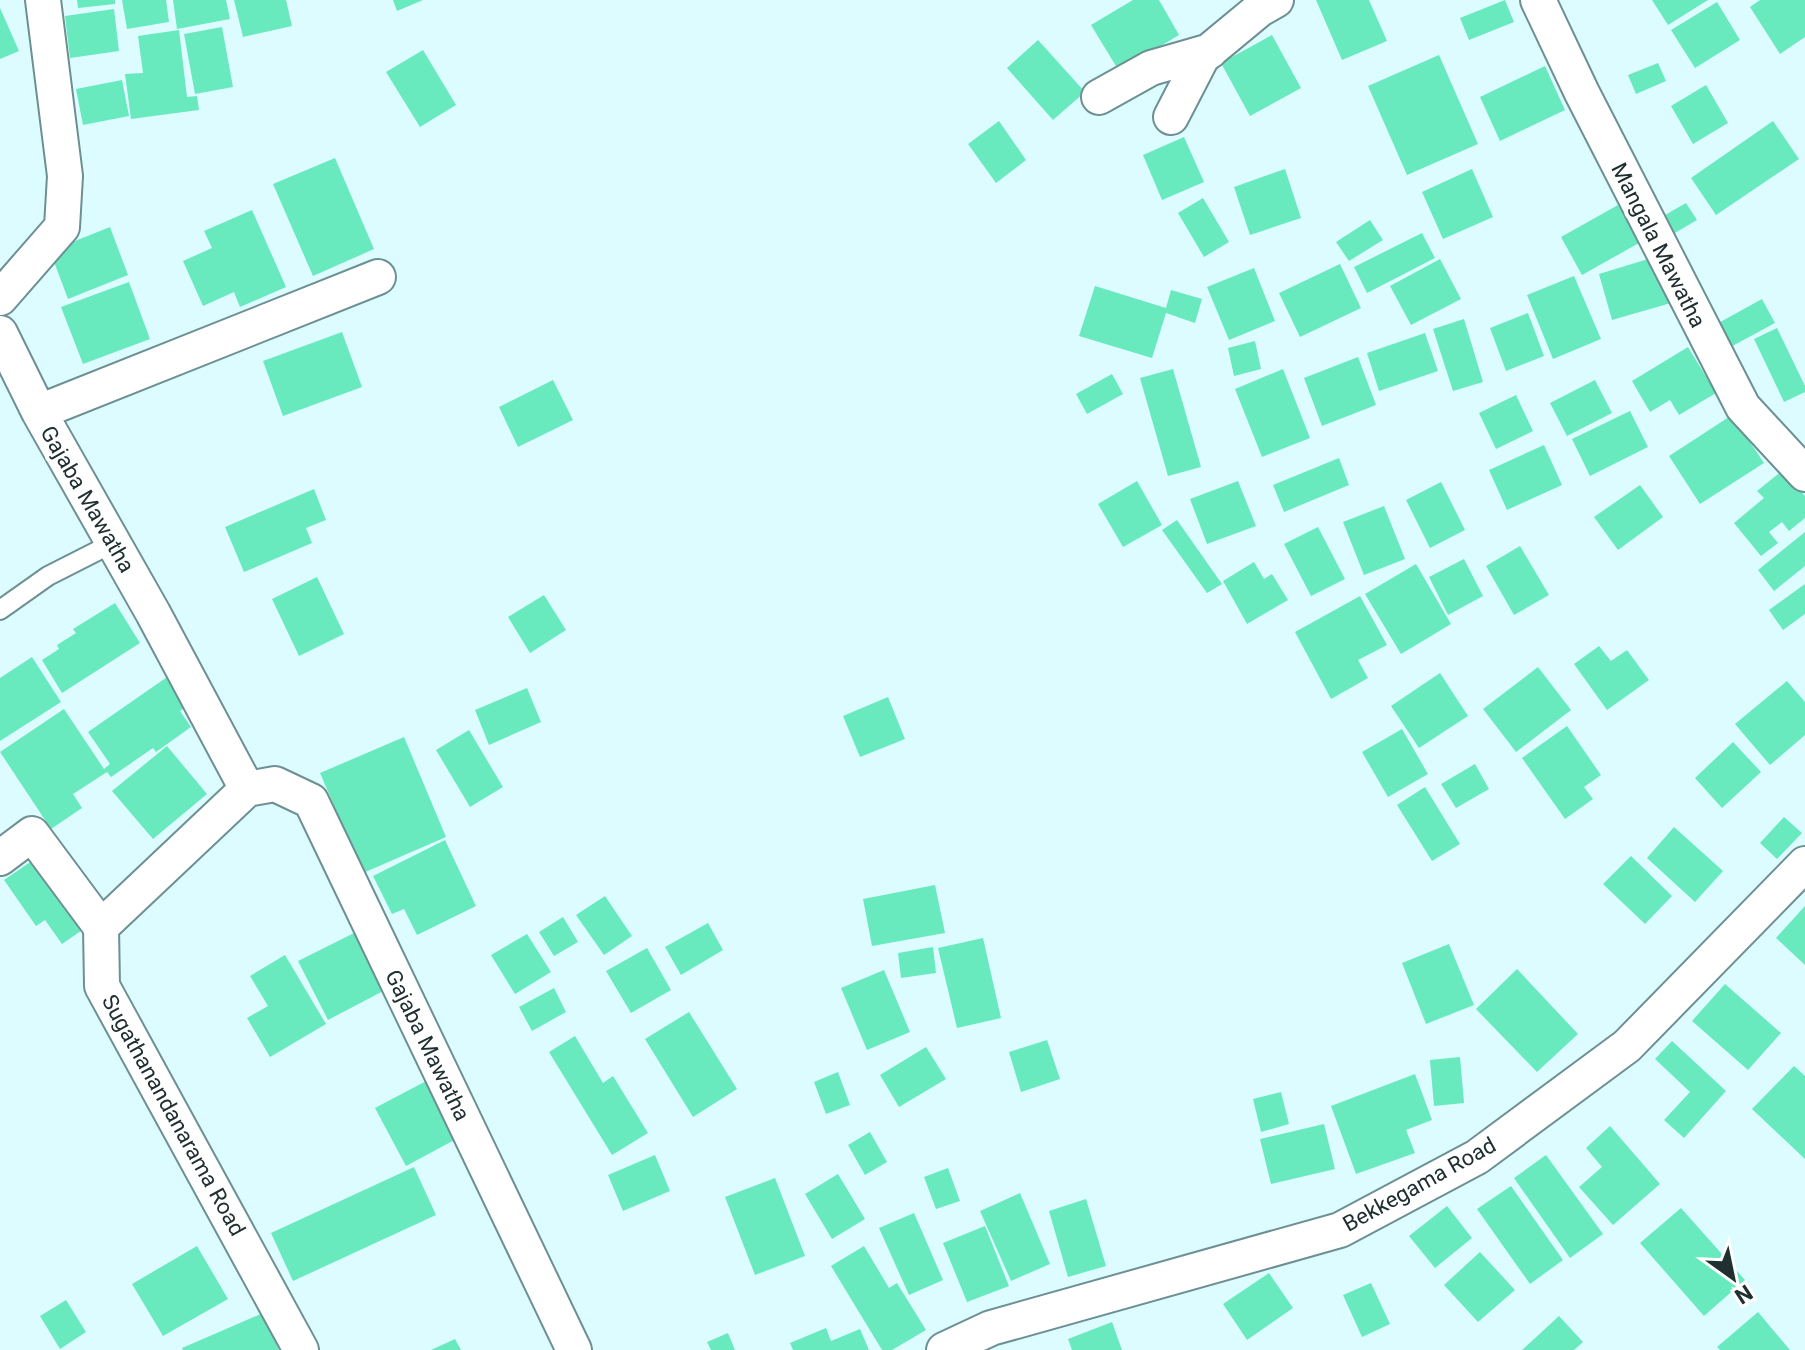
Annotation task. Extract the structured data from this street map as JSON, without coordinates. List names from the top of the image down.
{
  "streets": {
    "street": [
      "Mangala Mawatha",
      "Gajaba Mawatha",
      "Sugathanandanarama Road",
      "Bekkegama Road"
    ]
  },
  "north": "bottom right"
}
